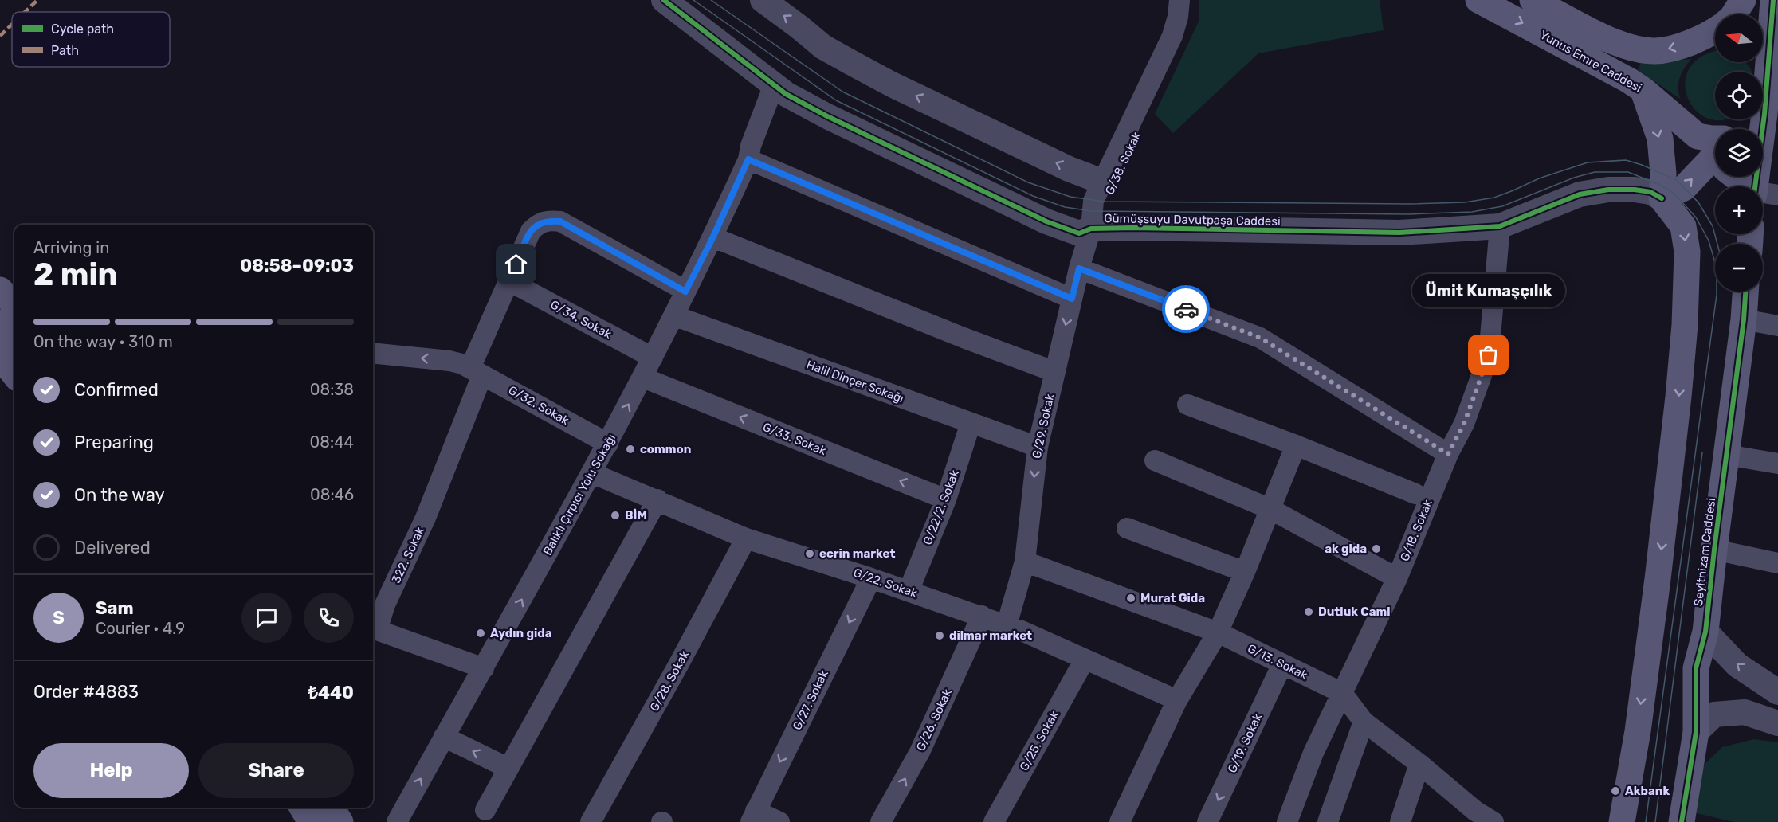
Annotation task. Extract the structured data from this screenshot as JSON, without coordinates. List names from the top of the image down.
{
  "streets": {
    "main road": ["Yunus Emre Caddesi", "Seyitnizam Caddesi"],
    "street": [
      "G/38. Sokak",
      "Gümüşsuyu Davutpaşa Caddesi",
      "G/34. Sokak",
      "Halil Dinçer Sokağı",
      "G/32. Sokak",
      "G/29. Sokak",
      "G/33. Sokak",
      "Balıklı Çırpıcı Yolu Sokağı",
      "G/22/2. Sokak",
      "G/18. Sokak",
      "322. Sokak",
      "G/22. Sokak",
      "G/13. Sokak",
      "G/28. Sokak",
      "G/27. Sokak",
      "G/26. Sokak",
      "G/25. Sokak",
      "G/19. Sokak"
    ]
  },
  "crossings": [
    ["G/38. Sokak", "Gümüşsuyu Davutpaşa Caddesi"],
    ["G/38. Sokak", "G/29. Sokak"],
    ["Gümüşsuyu Davutpaşa Caddesi", "G/29. Sokak"],
    ["Gümüşsuyu Davutpaşa Caddesi", "Balıklı Çırpıcı Yolu Sokağı"],
    ["Gümüşsuyu Davutpaşa Caddesi", "G/18. Sokak"],
    ["G/34. Sokak", "Balıklı Çırpıcı Yolu Sokağı"],
    ["Halil Dinçer Sokağı", "G/29. Sokak"],
    ["Halil Dinçer Sokağı", "Balıklı Çırpıcı Yolu Sokağı"],
    ["Halil Dinçer Sokağı", "G/22/2. Sokak"],
    ["G/32. Sokak", "Balıklı Çırpıcı Yolu Sokağı"],
    ["G/32. Sokak", "322. Sokak"],
    ["G/29. Sokak", "G/22. Sokak"],
    ["G/29. Sokak", "G/13. Sokak"],
    ["G/33. Sokak", "Balıklı Çırpıcı Yolu Sokağı"],
    ["G/33. Sokak", "G/22/2. Sokak"],
    ["Balıklı Çırpıcı Yolu Sokağı", "322. Sokak"],
    ["Balıklı Çırpıcı Yolu Sokağı", "G/22. Sokak"],
    ["G/22/2. Sokak", "G/22. Sokak"],
    ["G/18. Sokak", "G/13. Sokak"],
    ["G/22. Sokak", "G/28. Sokak"],
    ["G/22. Sokak", "G/27. Sokak"],
    ["G/22. Sokak", "G/26. Sokak"],
    ["G/22. Sokak", "G/25. Sokak"],
    ["G/13. Sokak", "G/19. Sokak"]
  ],
  "one_way": [
    "Yunus Emre Caddesi",
    "G/32. Sokak",
    "G/29. Sokak",
    "G/27. Sokak",
    "G/26. Sokak"
  ],
  "places": [
    "Ümit Kumaşçılık",
    "common",
    "BİM",
    "ak gida",
    "ecrin market",
    "Murat Gida",
    "Dutluk Cami",
    "Aydın gida",
    "dilmar market",
    "Akbank"
  ],
  "legend": ["Cycle path", "Path"],
  "north": "left",
  "page": {
    "map_buttons": ["+", "−"],
    "heading": ["2 min", "Arriving in", "08:58–09:03"],
    "panel": [
      "Sam",
      "Courier · 4.9",
      "Order #4883",
      "₺440"
    ],
    "bubble": "Ümit Kumaşçılık",
    "bar": "On the way · 310 m",
    "list": [
      ["Confirmed", "08:38"],
      ["Preparing", "08:44"],
      ["On the way", "08:46"],
      "Delivered"
    ],
    "round": "S",
    "buttons": ["Help", "Share"]
  }
}
